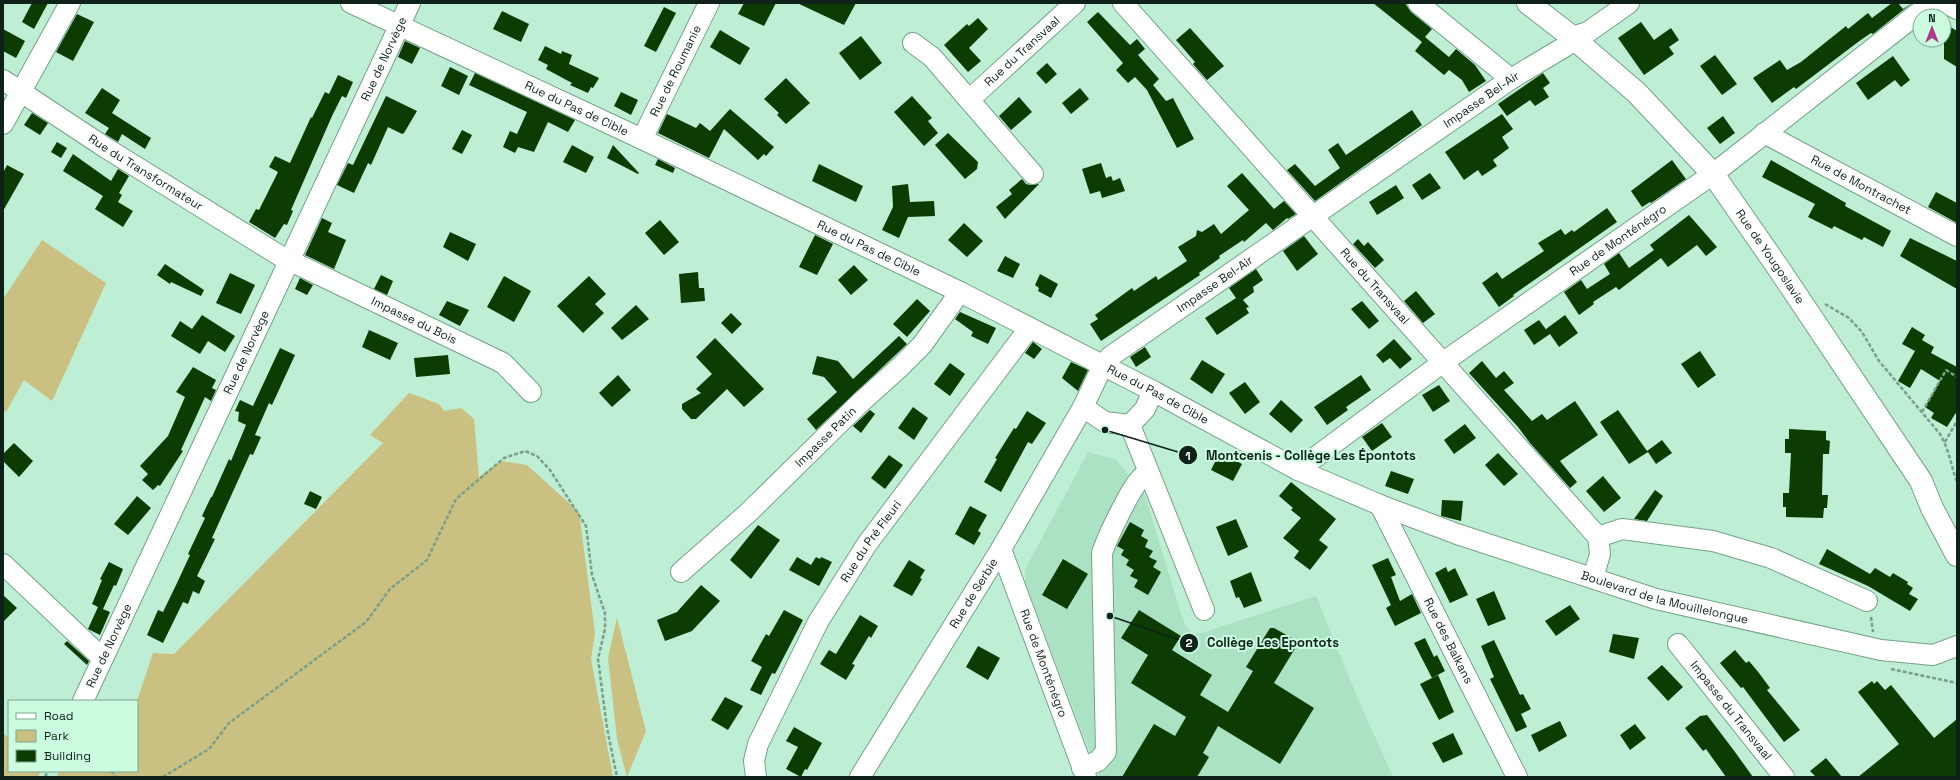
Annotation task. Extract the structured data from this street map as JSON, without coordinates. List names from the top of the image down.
{
  "streets": {
    "main road": ["Rue de Yougoslavie"],
    "street": [
      "Rue du Transvaal",
      "Rue de Norvège",
      "Rue de Roumanie",
      "Impasse Bel-Air",
      "Rue du Pas de Cible",
      "Rue du Transformateur",
      "Rue de Montrachet",
      "Rue de Monténégro",
      "Impasse du Bois",
      "Impasse Patin",
      "Rue du Pré Fleuri",
      "Rue de Serbie",
      "Boulevard de la Mouillelongue",
      "Rue des Balkans",
      "Impasse du Transvaal"
    ]
  },
  "crossings": [
    ["Rue du Transvaal", "Impasse Bel-Air"],
    ["Rue du Transvaal", "Rue de Monténégro"],
    ["Rue de Norvège", "Rue du Pas de Cible"],
    ["Rue de Norvège", "Rue du Transformateur"],
    ["Rue de Norvège", "Impasse du Bois"],
    ["Rue de Roumanie", "Rue du Pas de Cible"],
    ["Impasse Bel-Air", "Rue du Pas de Cible"],
    ["Impasse Bel-Air", "Rue de Yougoslavie"],
    ["Impasse Bel-Air", "Rue de Serbie"],
    ["Rue du Pas de Cible", "Rue de Monténégro"],
    ["Rue du Pas de Cible", "Impasse Patin"],
    ["Rue du Pas de Cible", "Rue du Pré Fleuri"],
    ["Rue du Pas de Cible", "Boulevard de la Mouillelongue"],
    ["Rue du Pas de Cible", "Rue des Balkans"],
    ["Rue du Transformateur", "Impasse du Bois"],
    ["Rue de Montrachet", "Rue de Monténégro"],
    ["Rue de Monténégro", "Rue de Yougoslavie"],
    ["Rue de Monténégro", "Rue de Serbie"],
    ["Boulevard de la Mouillelongue", "Rue des Balkans"]
  ],
  "places": ["Montcenis - Collège Les Épontots", "Collège Les Epontots"],
  "legend": ["Road", "Park", "Building"],
  "north": "top"
}
